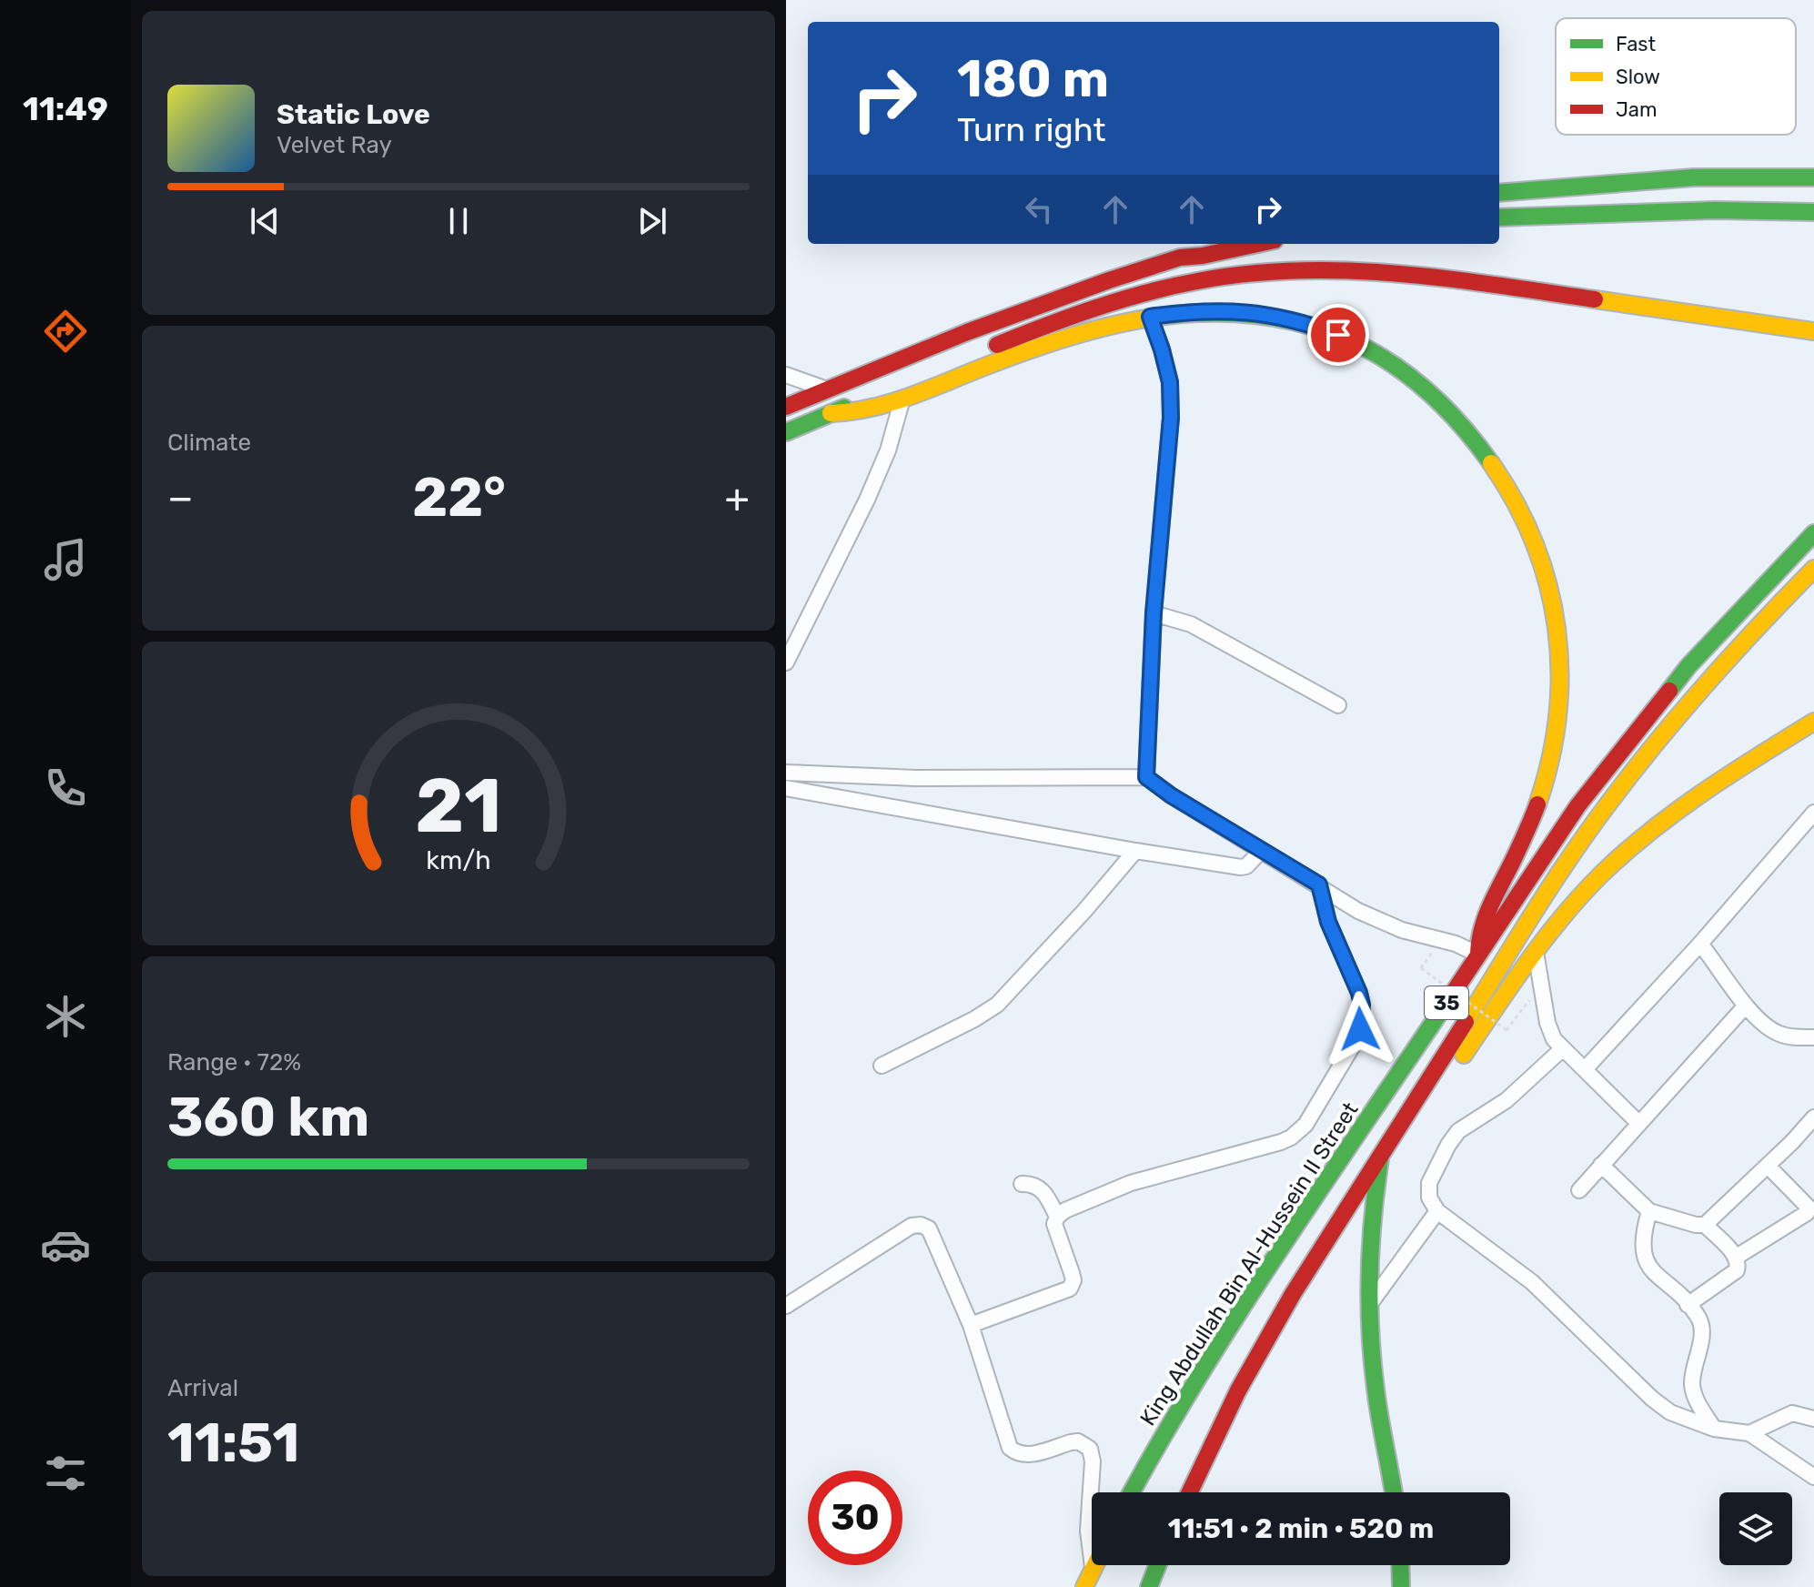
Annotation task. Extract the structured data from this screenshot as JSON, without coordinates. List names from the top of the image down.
{
  "streets": {
    "main road": ["35", "King Abdullah Bin Al-Hussein II Street"]
  },
  "legend": ["Fast", "Slow", "Jam"],
  "page": {
    "tabs": "11:49",
    "turn": ["180 m", "Turn right"],
    "song": ["Static Love", "Velvet Ray"],
    "tile": [
      "Climate",
      ["Range · 72%", "360 km"],
      ["Arrival", "11:51"]
    ],
    "heat": ["−", "22°", "+"],
    "limit": "30",
    "trip": "11:51 · 2 min · 520 m",
    "gauge": ["21", "km/h"]
  }
}
